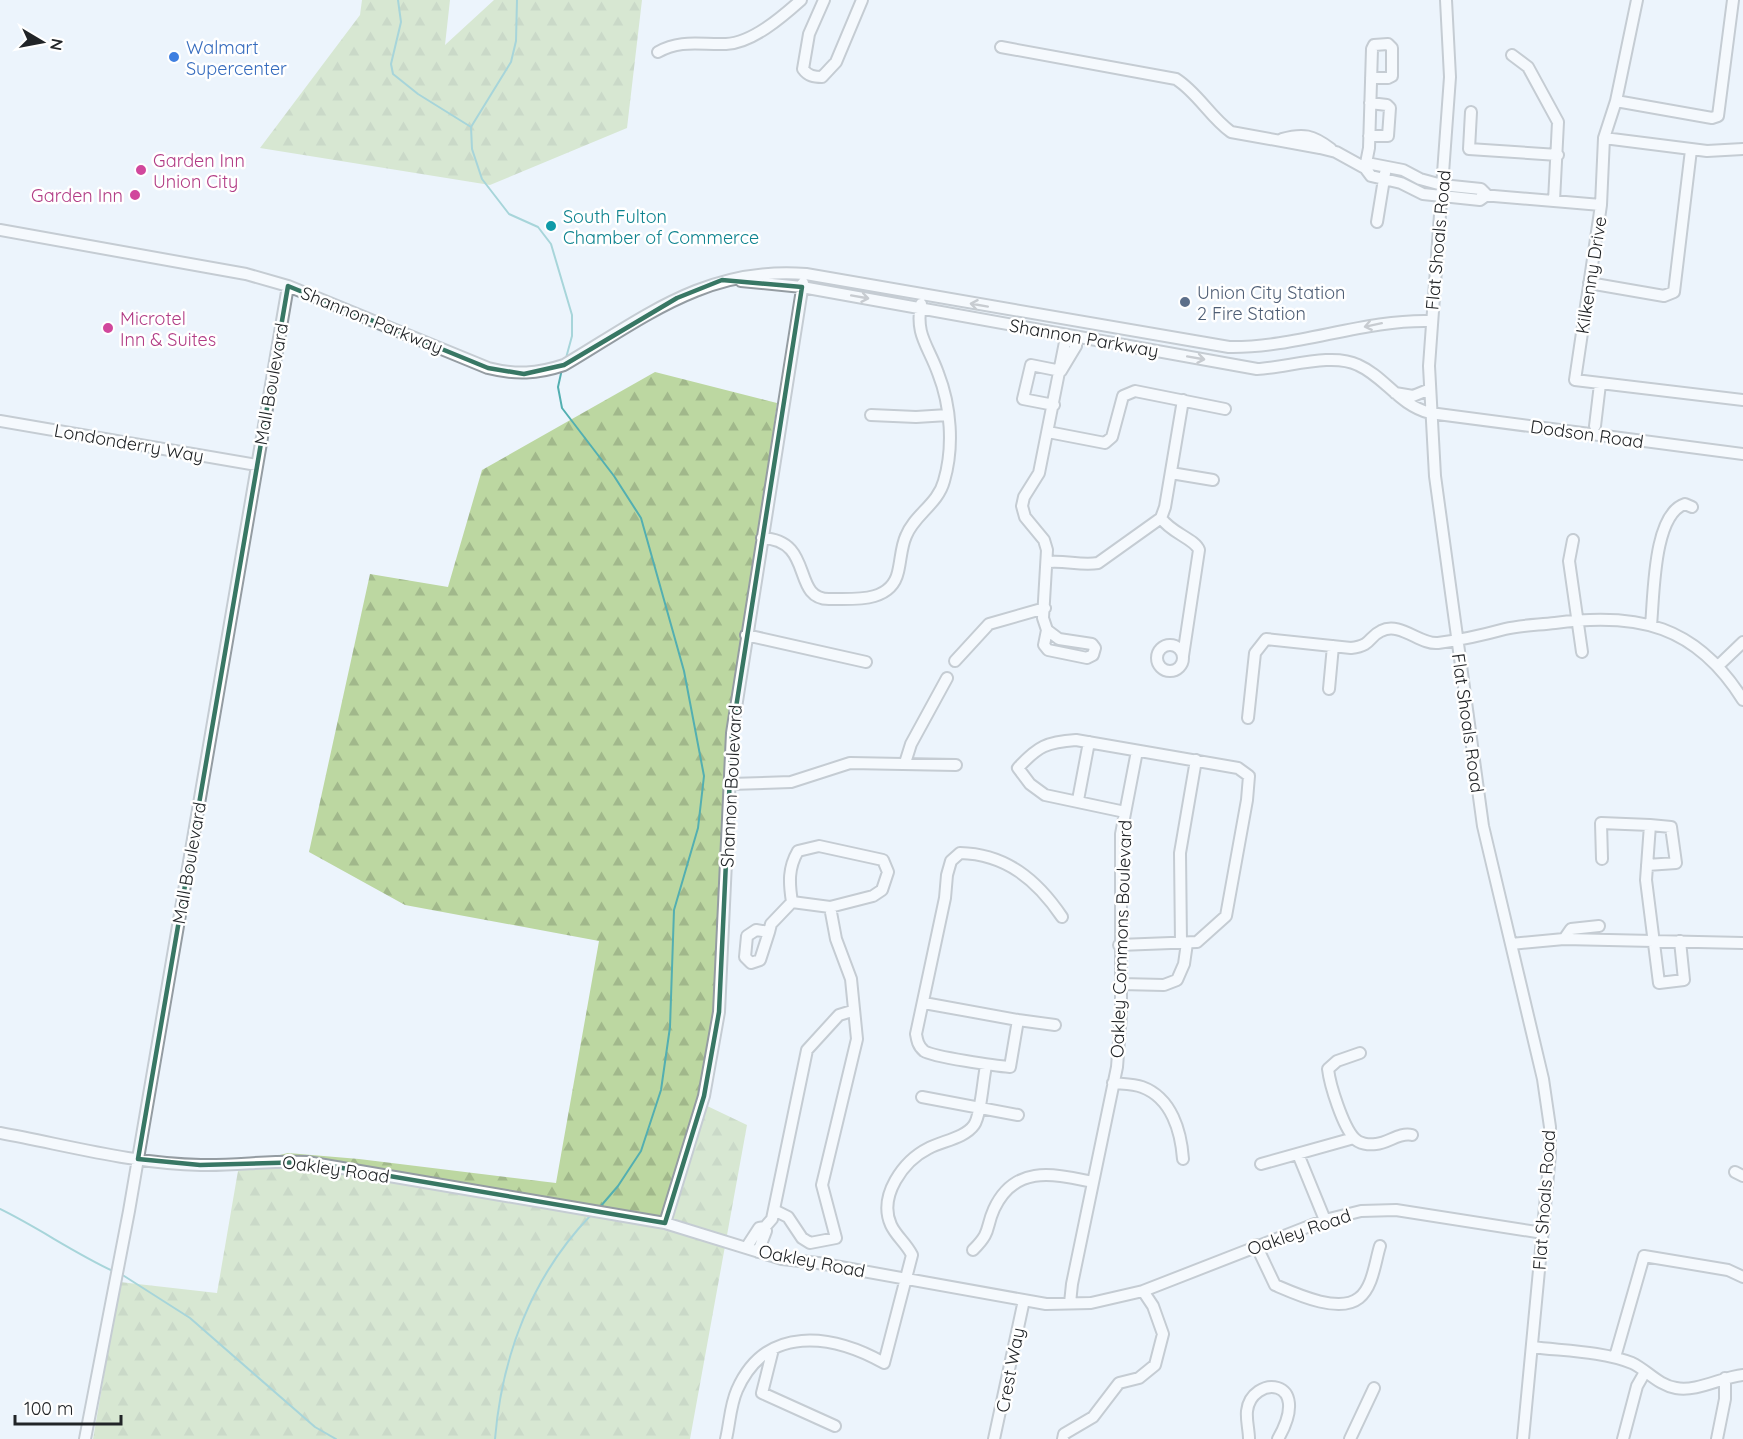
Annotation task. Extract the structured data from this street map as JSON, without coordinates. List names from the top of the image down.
{
  "streets": {
    "street": [
      "Flat Shoals Road",
      "Kilkenny Drive",
      "Shannon Parkway",
      "Mall Boulevard",
      "Dodson Road",
      "Londonderry Way",
      "Shannon Boulevard",
      "Oakley Commons Boulevard",
      "Oakley Road",
      "Crest Way"
    ]
  },
  "crossings": [
    ["Flat Shoals Road", "Shannon Parkway"],
    ["Flat Shoals Road", "Dodson Road"],
    ["Flat Shoals Road", "Oakley Road"],
    ["Shannon Parkway", "Mall Boulevard"],
    ["Shannon Parkway", "Dodson Road"],
    ["Shannon Parkway", "Shannon Boulevard"],
    ["Mall Boulevard", "Londonderry Way"],
    ["Mall Boulevard", "Oakley Road"],
    ["Shannon Boulevard", "Oakley Road"],
    ["Oakley Commons Boulevard", "Oakley Road"],
    ["Oakley Road", "Crest Way"]
  ],
  "places": [
    "Walmart Supercenter",
    "Garden Inn Union City",
    "Garden Inn",
    "South Fulton Chamber of Commerce",
    "Union City Station 2 Fire Station",
    "Microtel Inn & Suites"
  ],
  "scale_bar": "100 m",
  "north": "right"
}
